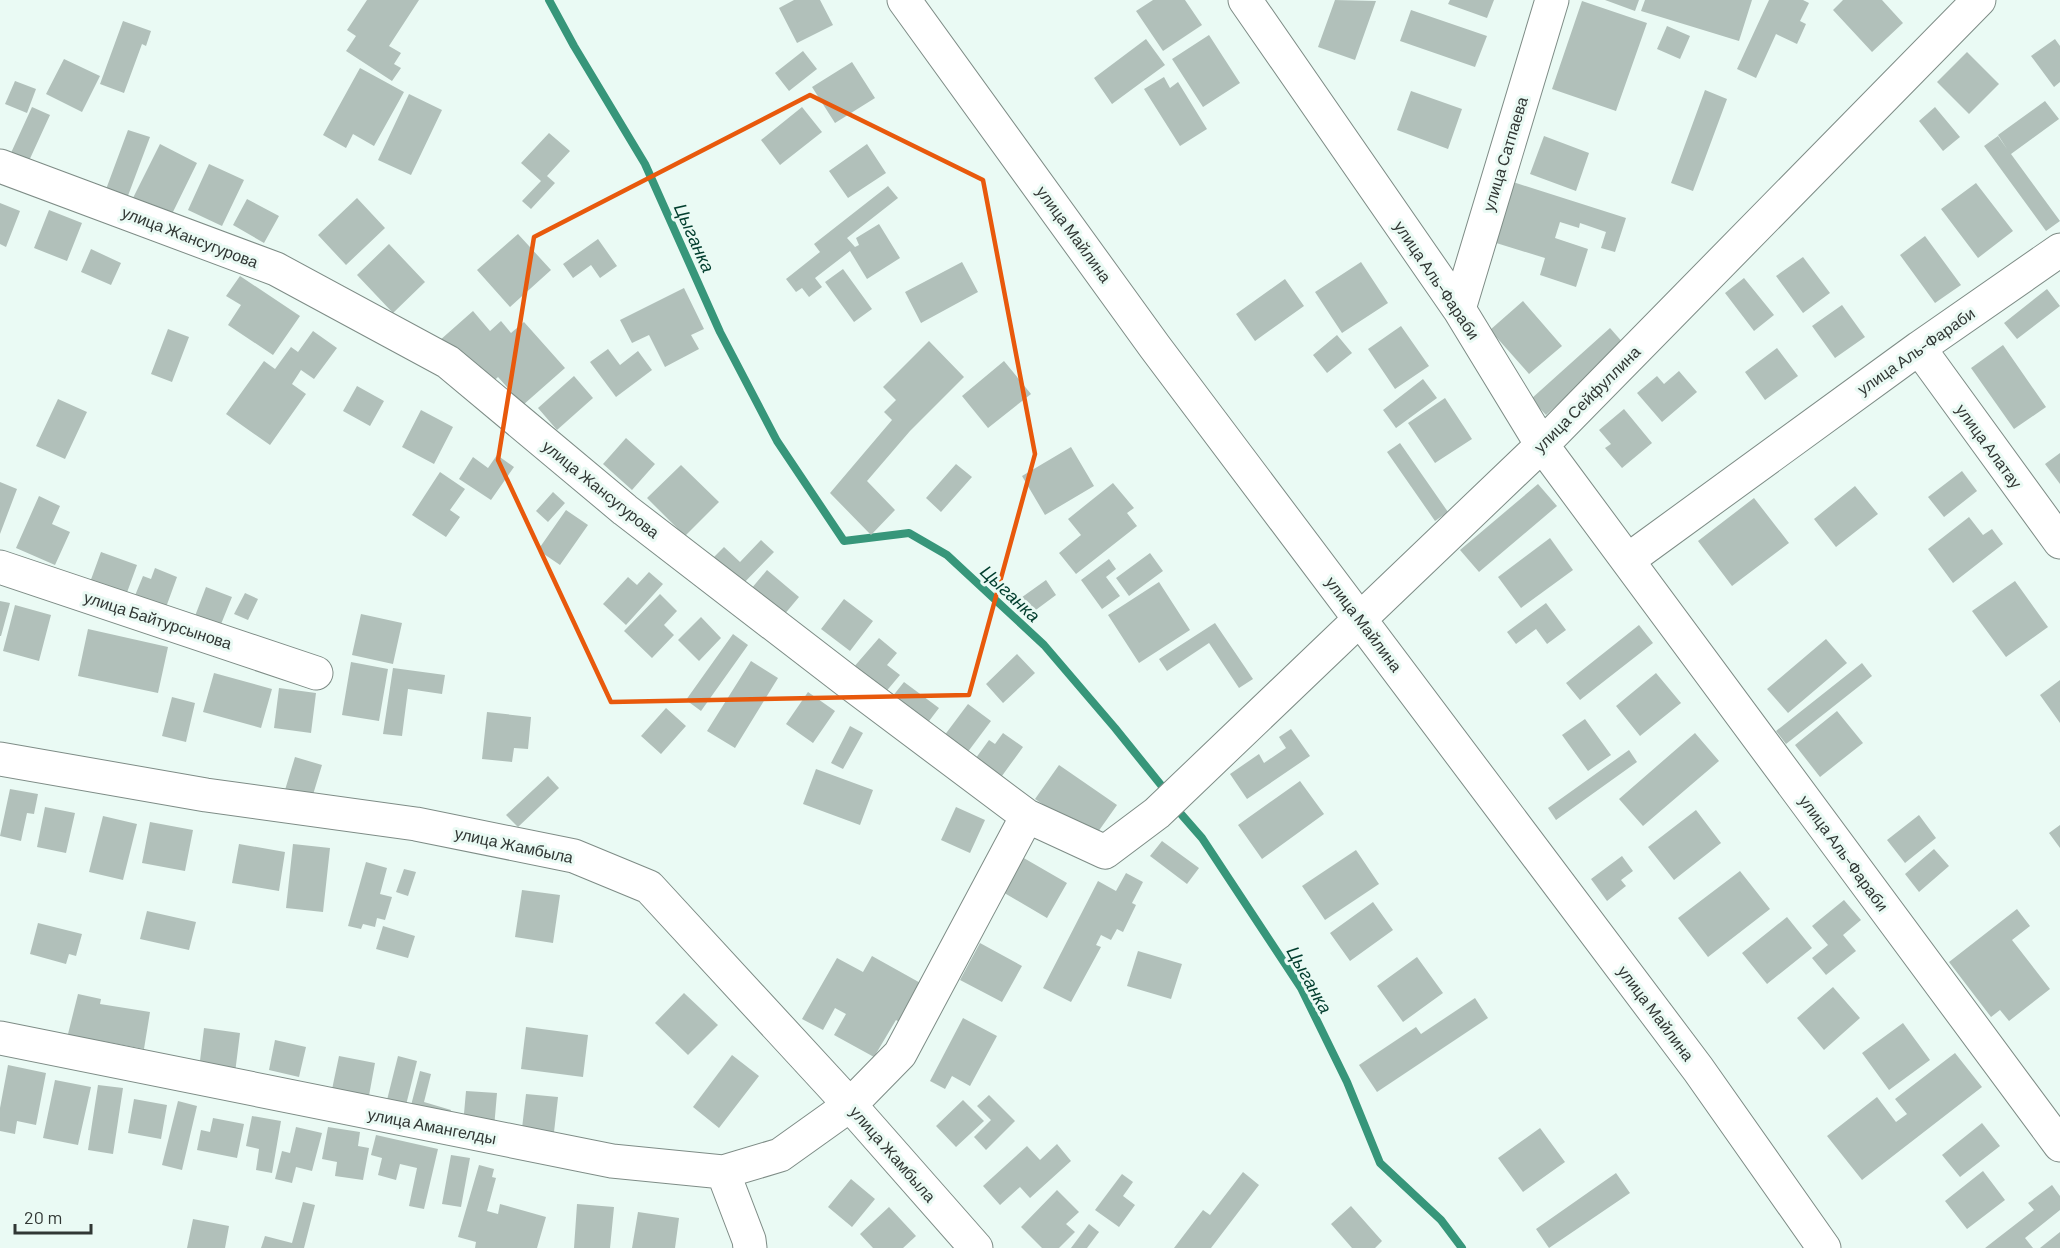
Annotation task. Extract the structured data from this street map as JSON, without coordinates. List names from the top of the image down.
{
  "streets": {
    "street": [
      "улица Сатпаева",
      "улица Майлина",
      "улица Жансугурова",
      "улица Аль-Фараби",
      "улица Сейфуллина",
      "улица Алатау",
      "улица Байтурсынова",
      "улица Жамбыла",
      "улица Амангелды"
    ]
  },
  "crossings": [
    ["улица Сатпаева", "улица Аль-Фараби"],
    ["улица Майлина", "улица Сейфуллина"],
    ["улица Жансугурова", "улица Сейфуллина"],
    ["улица Жансугурова", "улица Амангелды"],
    ["улица Аль-Фараби", "улица Сейфуллина"],
    ["улица Аль-Фараби", "улица Алатау"],
    ["улица Жамбыла", "улица Амангелды"]
  ],
  "water": ["Цыганка"],
  "scale_bar": "20 m"
}
